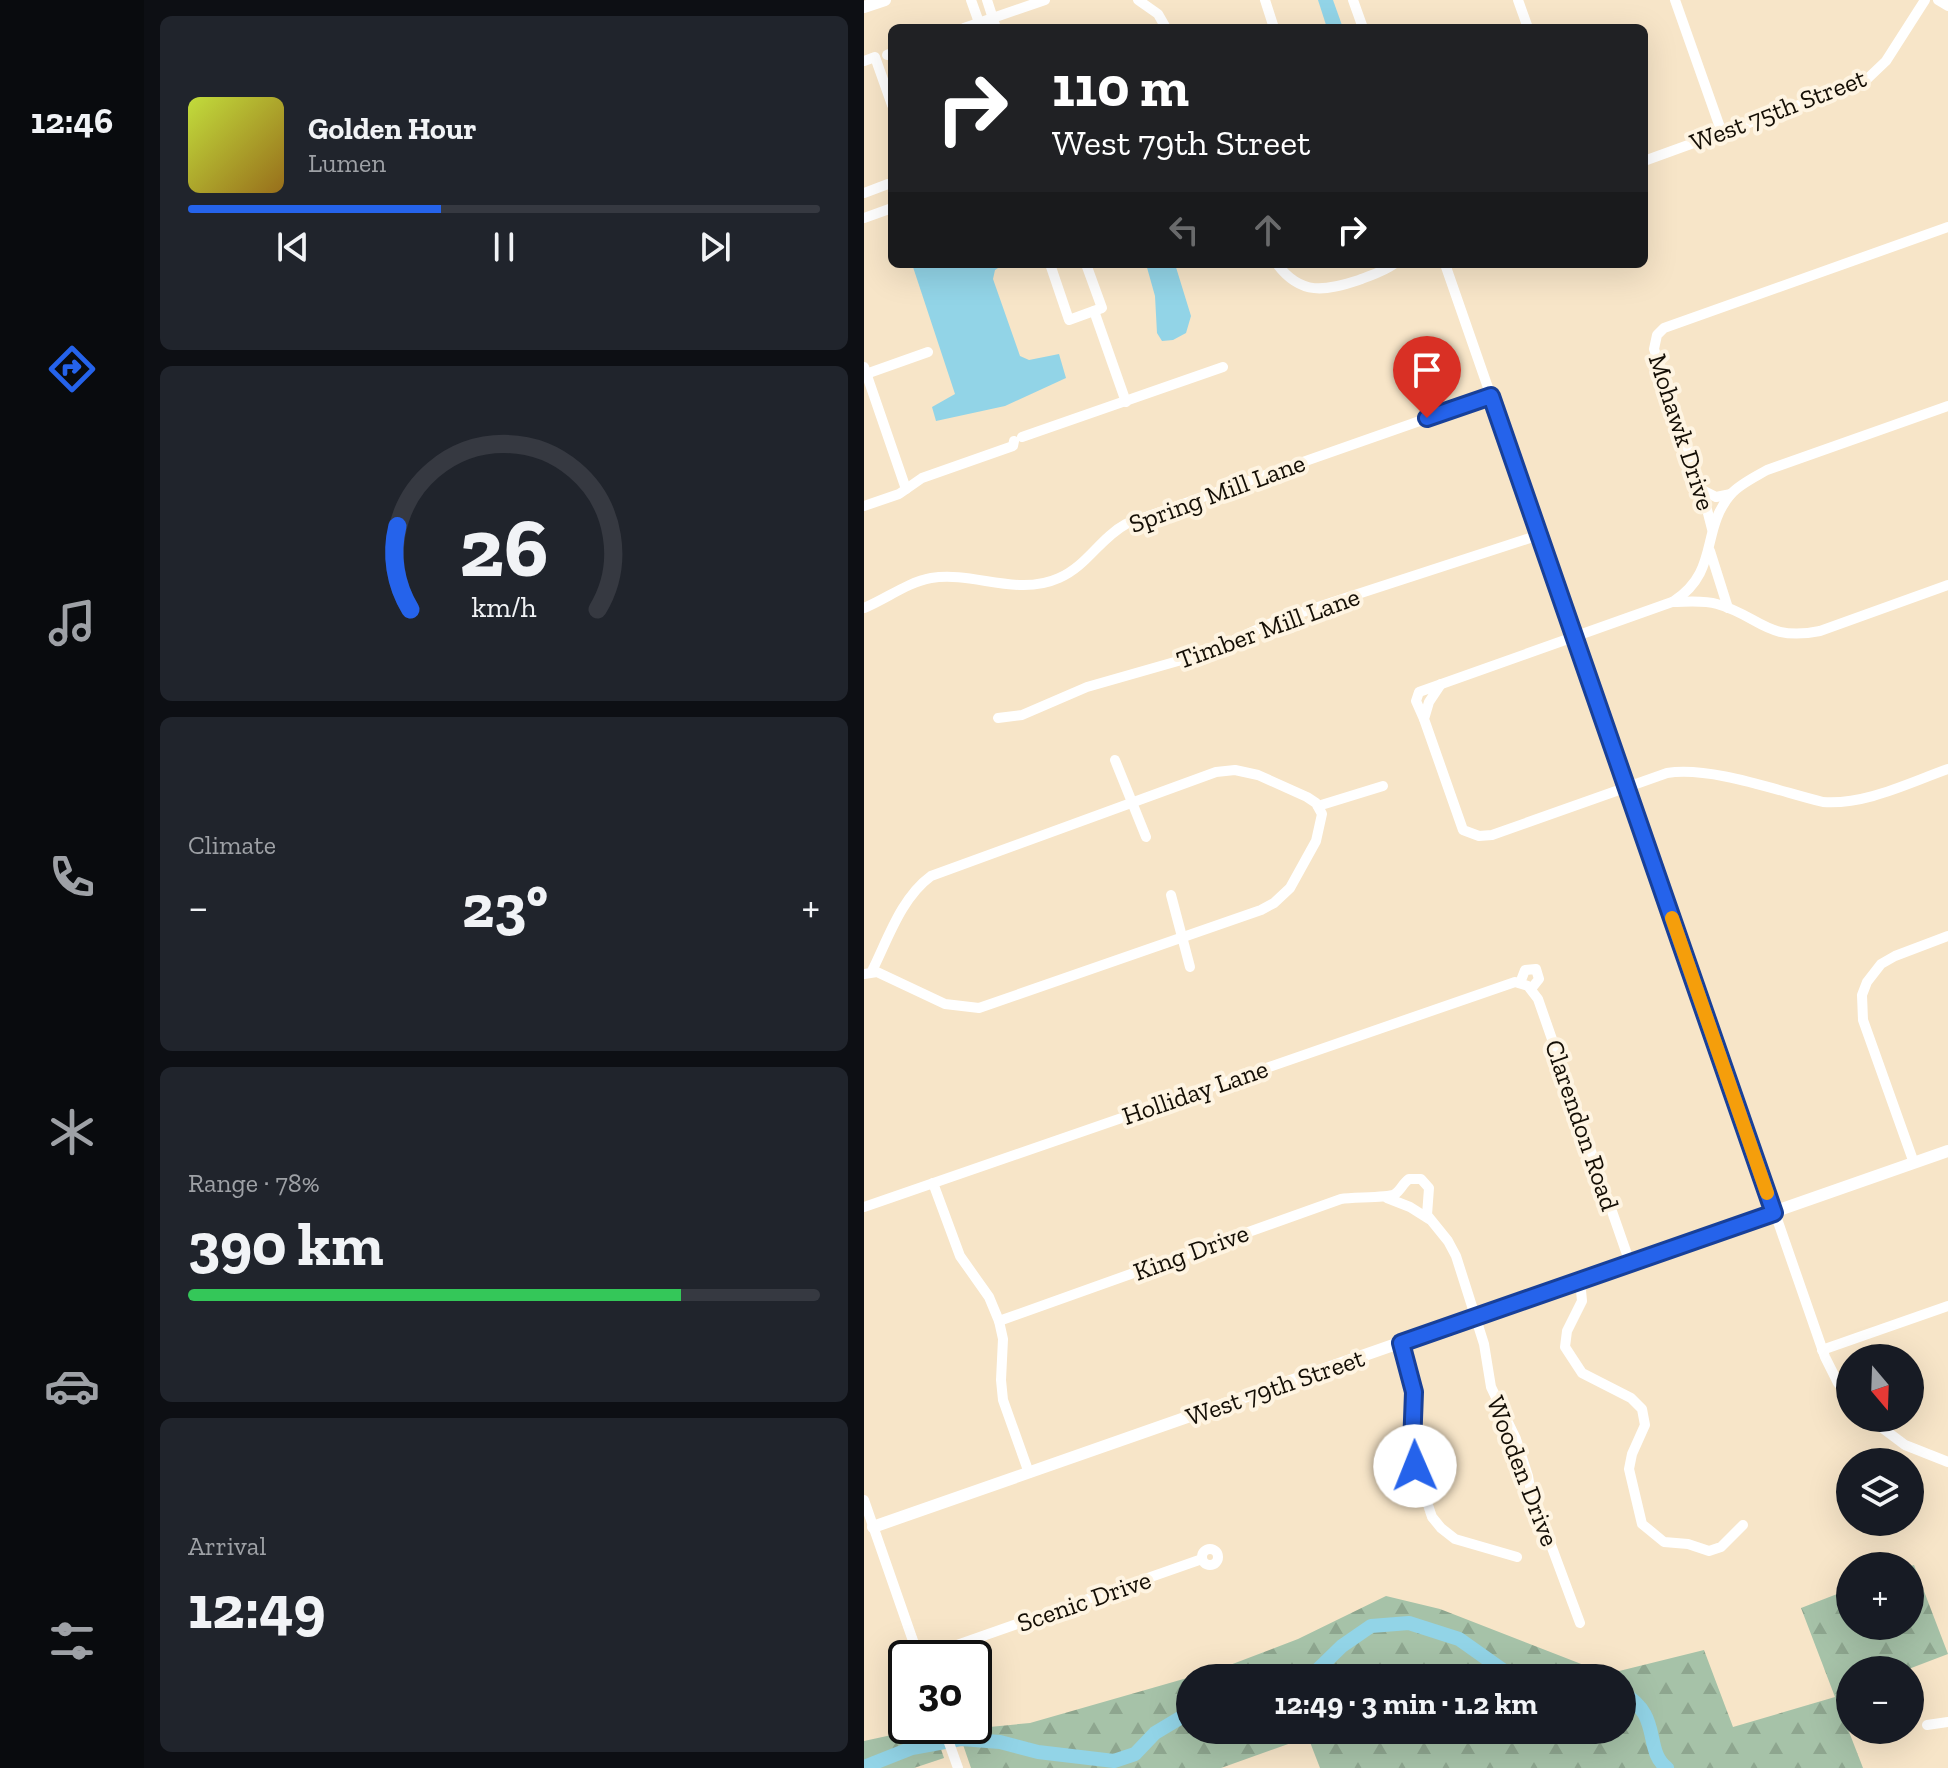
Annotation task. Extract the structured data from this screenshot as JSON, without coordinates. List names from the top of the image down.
{
  "streets": {
    "main road": ["West 79th Street"],
    "street": [
      "West 75th Street",
      "Mohawk Drive",
      "Spring Mill Lane",
      "Timber Mill Lane",
      "Holliday Lane",
      "Clarendon Road",
      "King Drive",
      "Wooden Drive",
      "Scenic Drive"
    ]
  },
  "crossings": [
    ["Holliday Lane", "Clarendon Road"],
    ["Clarendon Road", "West 79th Street"],
    ["King Drive", "West 79th Street"],
    ["King Drive", "Wooden Drive"],
    ["West 79th Street", "Wooden Drive"]
  ],
  "north": "bottom",
  "page": {
    "tabs": "12:46",
    "turn": ["110 m", "West 79th Street"],
    "song": ["Golden Hour", "Lumen"],
    "tile": [
      "Climate",
      ["Range · 78%", "390 km"],
      ["Arrival", "12:49"]
    ],
    "heat": ["−", "23°", "+"],
    "map_buttons": ["+", "−"],
    "limit": "30",
    "trip": "12:49 · 3 min · 1.2 km",
    "gauge": ["26", "km/h"]
  }
}
